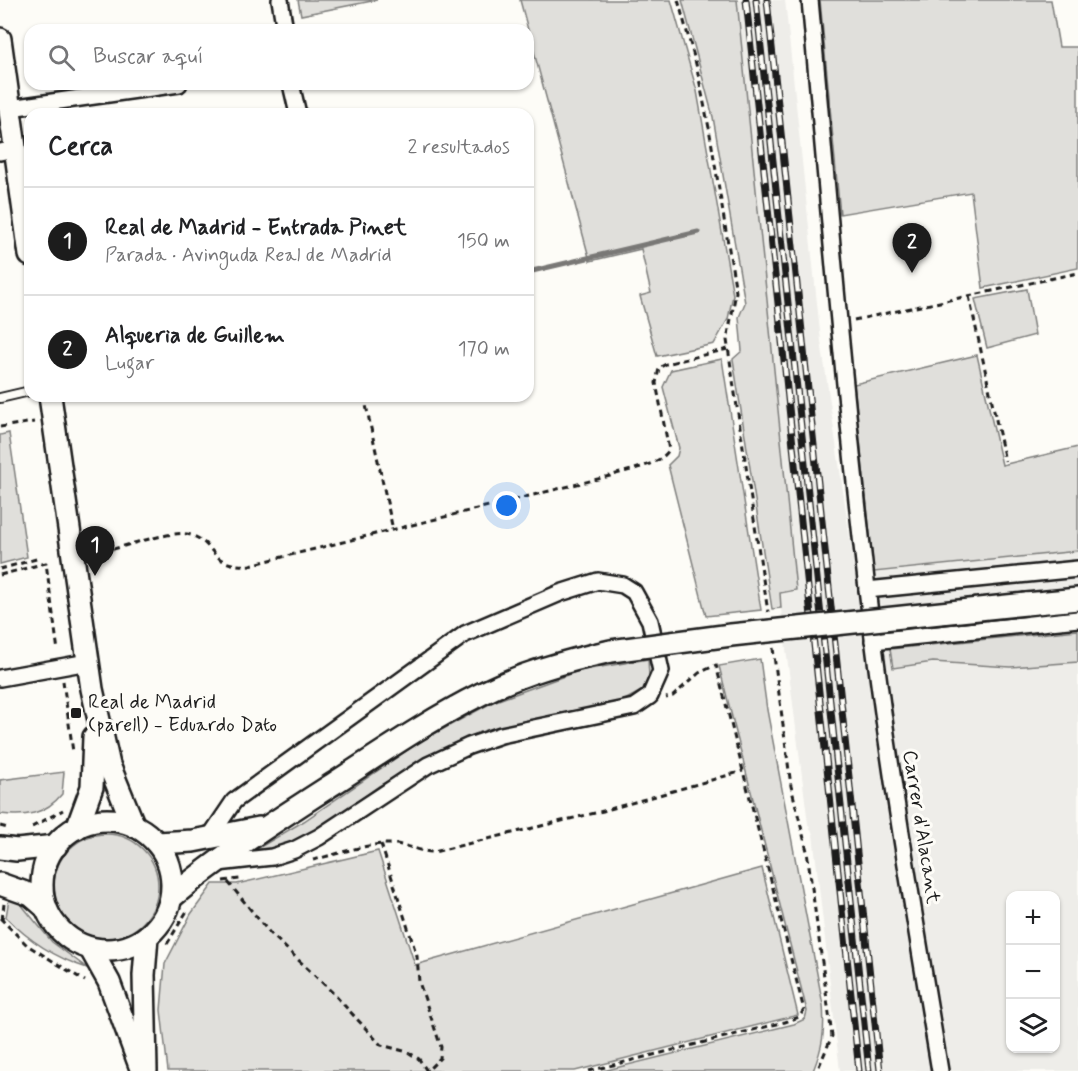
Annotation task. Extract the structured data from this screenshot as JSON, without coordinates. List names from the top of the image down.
{
  "streets": {
    "street": ["Carrer d'Alacant"]
  },
  "places": {
    "transit": ["Real de Madrid (parell) - Eduardo Dato"]
  },
  "page": {
    "search": "Buscar aquí",
    "heading": ["Cerca", "2 resultados"],
    "list": [
      {
        "mark": "1",
        "name": "Real de Madrid - Entrada Pinet",
        "note": "Parada · Avinguda Real de Madrid",
        "value": "150 m"
      },
      {
        "mark": "2",
        "name": "Alqueria de Guillem",
        "note": "Lugar",
        "value": "170 m"
      }
    ],
    "pins": ["2", "1"],
    "map_buttons": ["+", "−"]
  }
}
